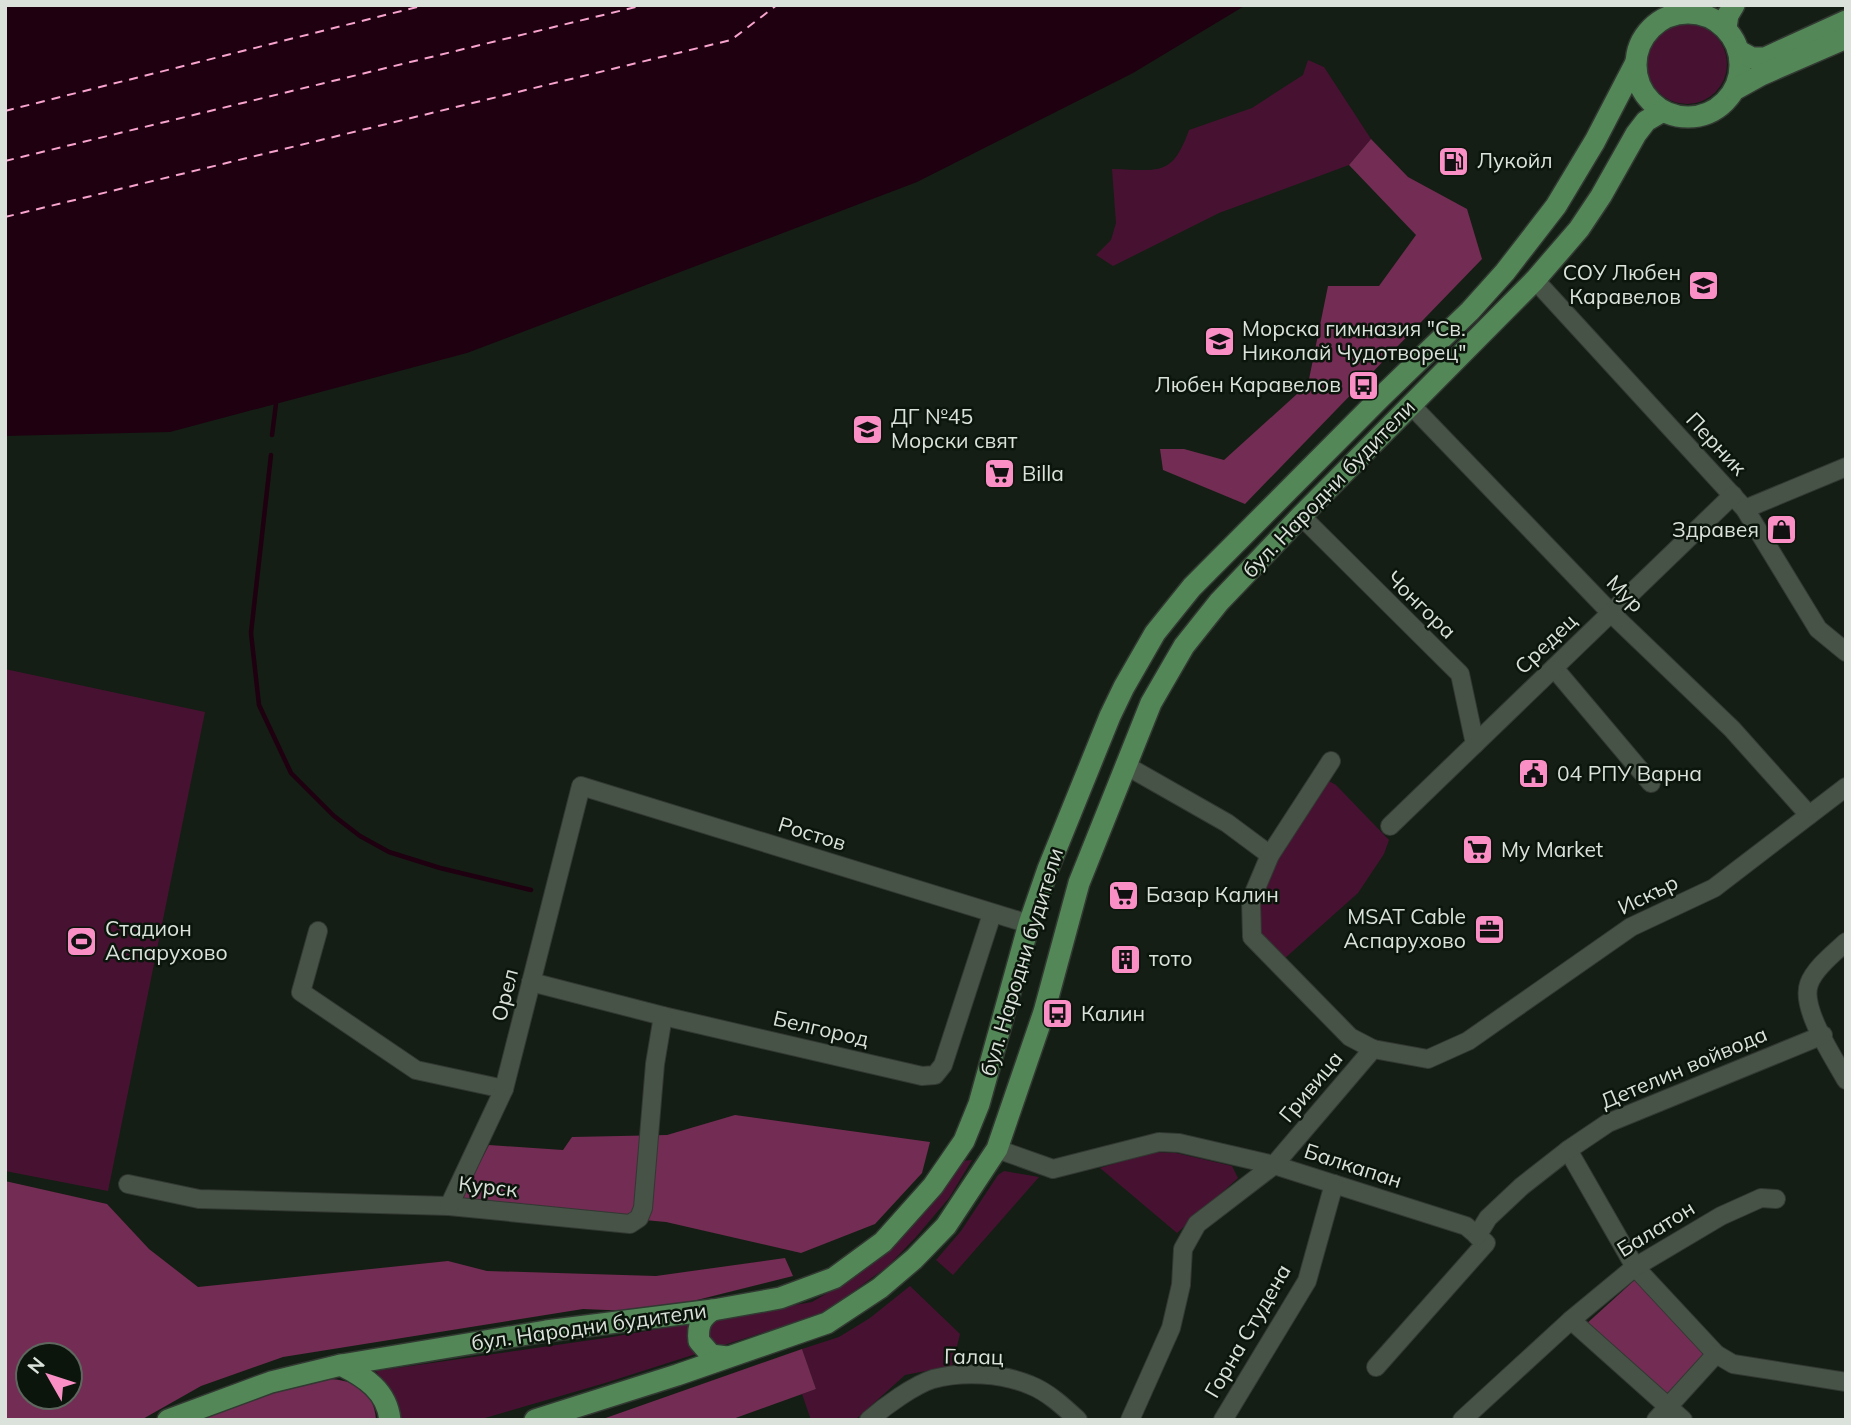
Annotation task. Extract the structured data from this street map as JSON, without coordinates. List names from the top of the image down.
{
  "streets": {
    "main road": ["бул. Народни будители"],
    "street": [
      "Перник",
      "Мур",
      "Чонгора",
      "Средец",
      "Ростов",
      "Искър",
      "Орел",
      "Белгород",
      "Детелин войвода",
      "Гривица",
      "Балкапан",
      "Курск",
      "Балатон",
      "Горна Студена",
      "Галац"
    ]
  },
  "crossings": [
    ["Перник", "бул. Народни будители"],
    ["Перник", "Средец"],
    ["бул. Народни будители", "Мур"],
    ["бул. Народни будители", "Чонгора"],
    ["бул. Народни будители", "Ростов"],
    ["бул. Народни будители", "Балкапан"],
    ["Мур", "Средец"],
    ["Мур", "Искър"],
    ["Чонгора", "Средец"],
    ["Ростов", "Орел"],
    ["Ростов", "Белгород"],
    ["Искър", "Гривица"],
    ["Орел", "Белгород"],
    ["Орел", "Курск"],
    ["Белгород", "Курск"],
    ["Детелин войвода", "Балкапан"],
    ["Гривица", "Балкапан"],
    ["Балкапан", "Горна Студена"]
  ],
  "places": {
    "fuel station": ["Лукойл"],
    "school or university": ["СОУ Любен Каравелов", "Морска гимназия \"Св. Николай Чудотворец\"", "ДГ №45 Морски свят"],
    "bus stop": ["Любен Каравелов", "Калин"],
    "supermarket": ["Billa", "My Market", "Базар Калин"],
    "shop": ["Здравея"],
    "public building": ["04 РПУ Варна"],
    "office": ["MSAT Cable Аспарухово"],
    "sports": ["Стадион Аспарухово"],
    "building": ["тото"]
  },
  "north": "top left"
}
